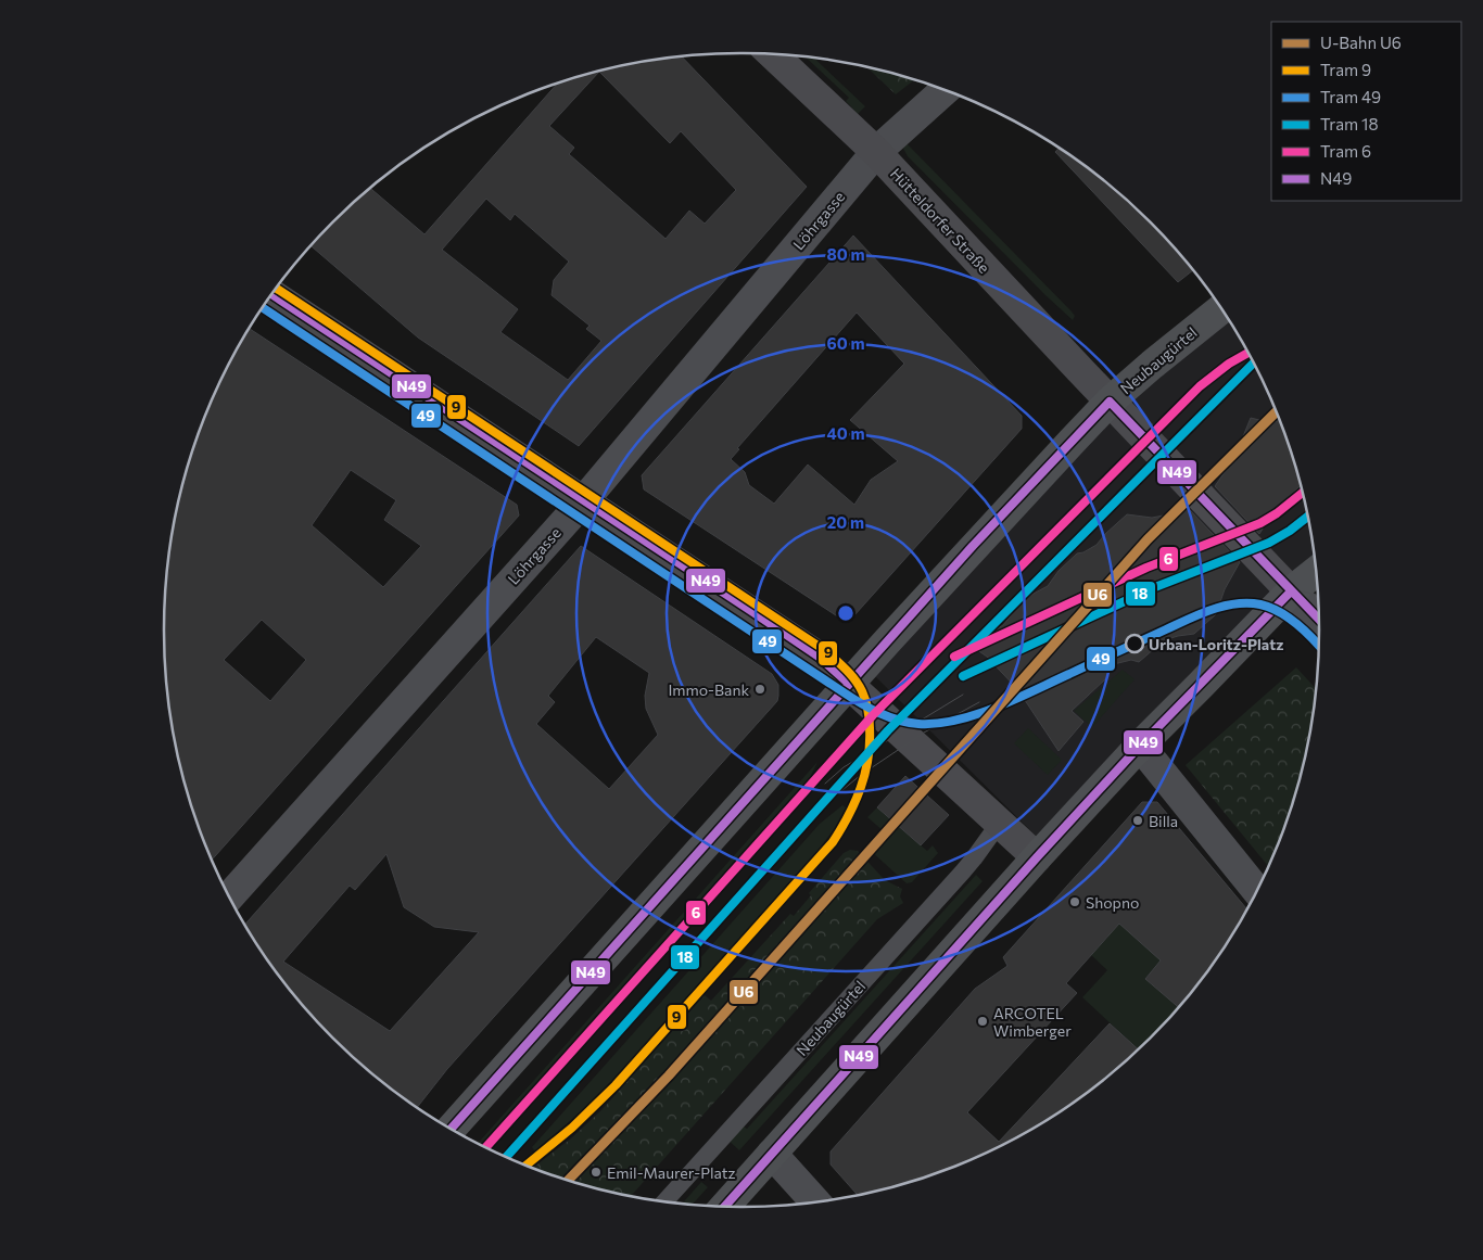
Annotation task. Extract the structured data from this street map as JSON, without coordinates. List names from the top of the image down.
{
  "streets": {
    "main road": ["Neubaugürtel"],
    "street": ["Löhrgasse", "Hütteldorfer Straße"]
  },
  "crossings": [
    ["Löhrgasse", "Hütteldorfer Straße"],
    ["Hütteldorfer Straße", "Neubaugürtel"]
  ],
  "places": [
    "Urban-Loritz-Platz",
    "Immo-Bank",
    "Billa",
    "Shopno",
    "ARCOTEL Wimberger",
    "Emil-Maurer-Platz"
  ],
  "lines": [
    "tram line 9",
    "transit line N49",
    "tram line 49",
    "tram line 6",
    "tram line 18",
    "metro line U6"
  ],
  "legend": [
    "U-Bahn U6",
    "Tram 9",
    "Tram 49",
    "Tram 18",
    "Tram 6",
    "N49"
  ],
  "rings": [
    "80 m",
    "60 m",
    "40 m",
    "20 m"
  ]
}
